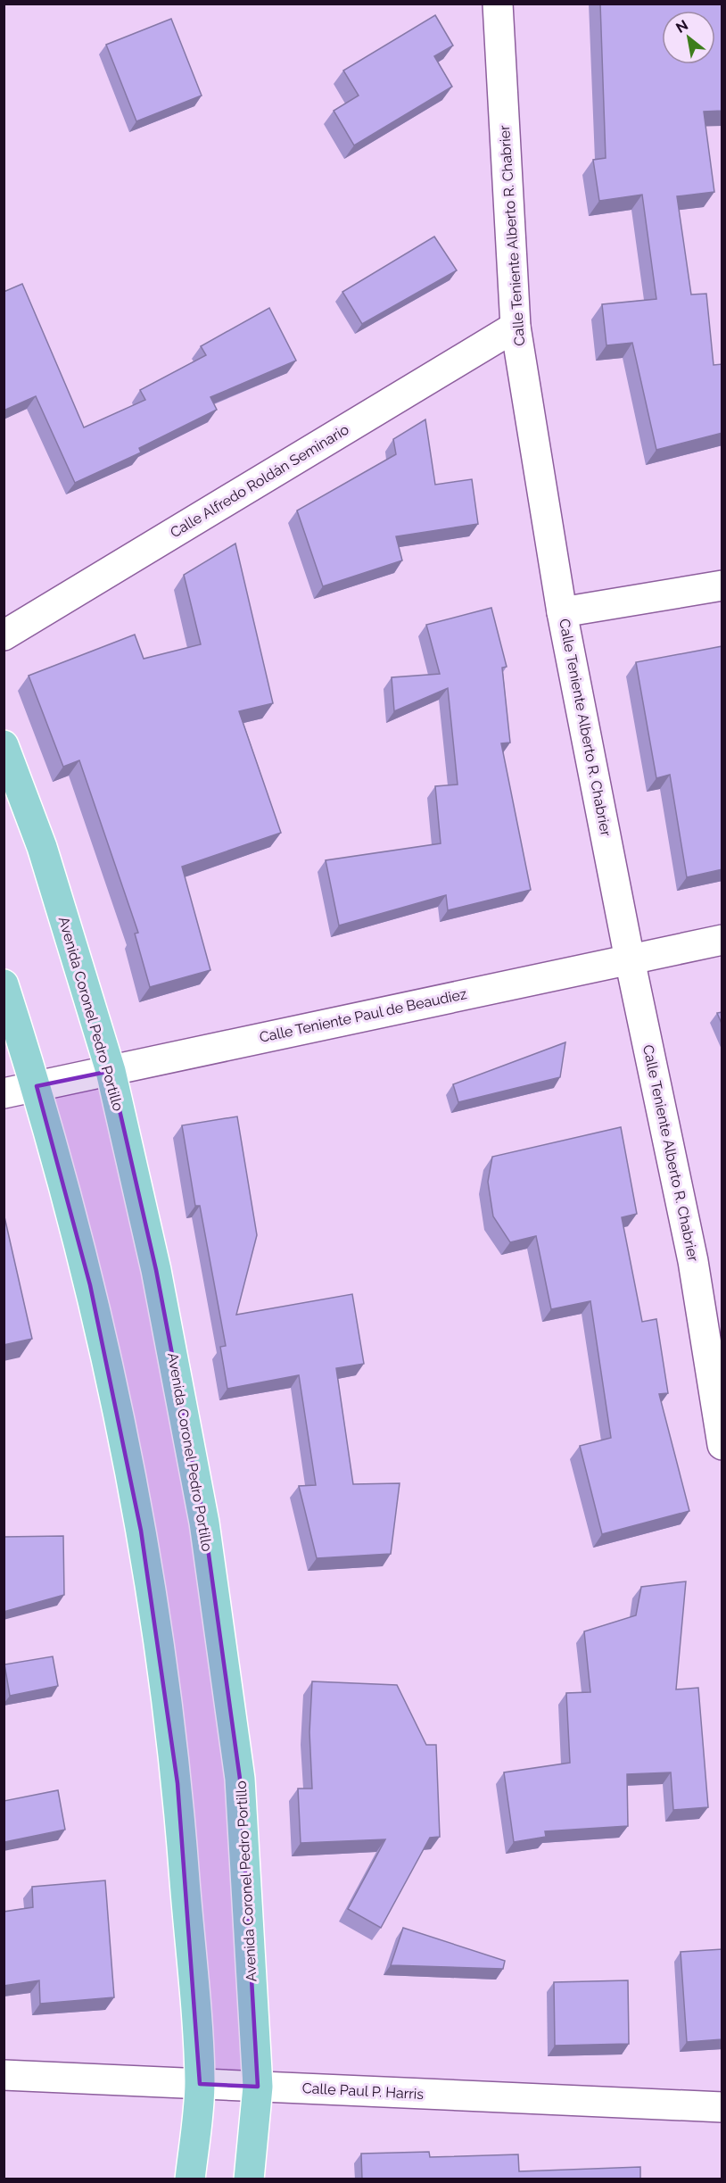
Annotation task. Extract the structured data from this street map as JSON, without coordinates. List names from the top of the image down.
{
  "streets": {
    "main road": ["Avenida Coronel Pedro Portillo"],
    "street": [
      "Calle Teniente Alberto R. Chabrier",
      "Calle Alfredo Roldán Seminario",
      "Calle Teniente Paul de Beaudiez",
      "Calle Paul P. Harris"
    ]
  },
  "crossings": [
    ["Calle Teniente Alberto R. Chabrier", "Calle Alfredo Roldán Seminario"],
    ["Calle Teniente Alberto R. Chabrier", "Calle Teniente Paul de Beaudiez"],
    ["Avenida Coronel Pedro Portillo", "Calle Teniente Paul de Beaudiez"],
    ["Avenida Coronel Pedro Portillo", "Calle Paul P. Harris"]
  ],
  "north": "top left"
}
